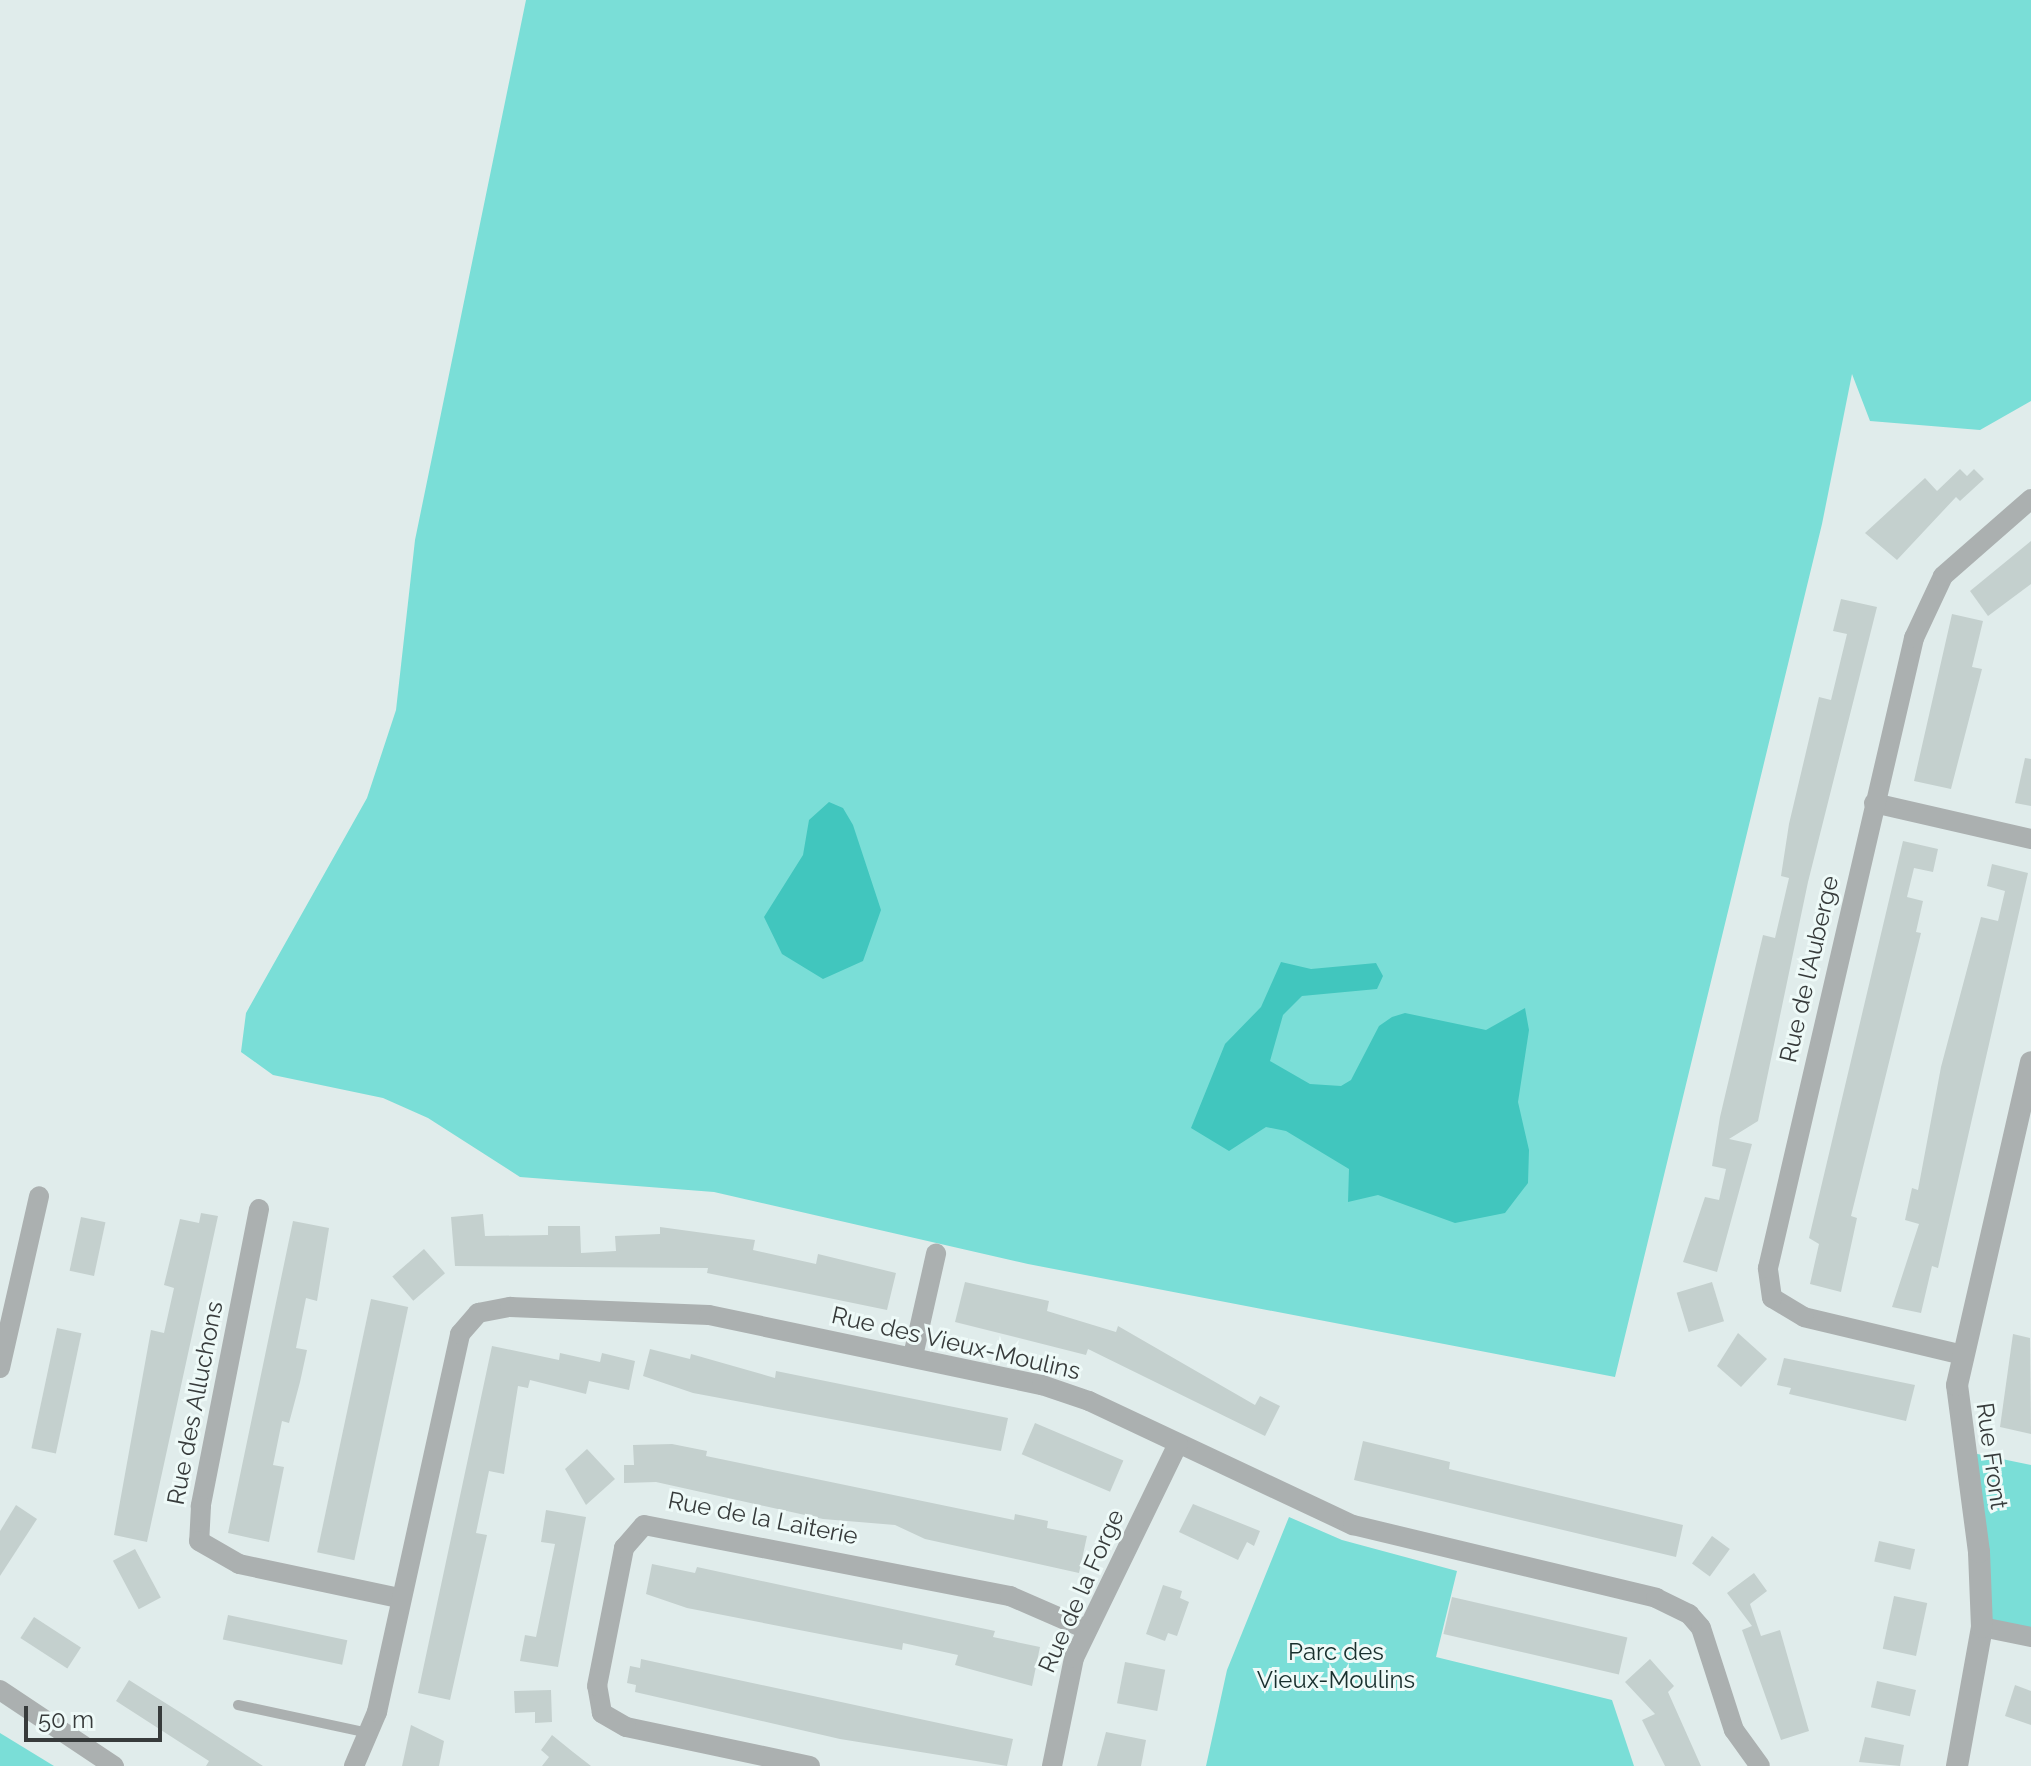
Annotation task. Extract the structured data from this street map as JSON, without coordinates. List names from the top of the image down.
{
  "streets": {
    "street": [
      "Rue de l'Auberge",
      "Rue des Vieux-Moulins",
      "Rue des Alluchons",
      "Rue Front",
      "Rue de la Laiterie",
      "Rue de la Forge"
    ]
  },
  "crossings": [
    ["Rue de l'Auberge", "Rue Front"],
    ["Rue des Vieux-Moulins", "Rue des Alluchons"],
    ["Rue des Vieux-Moulins", "Rue de la Forge"],
    ["Rue de la Laiterie", "Rue de la Forge"]
  ],
  "parks": ["Parc des Vieux-Moulins"],
  "scale_bar": "50 m"
}
